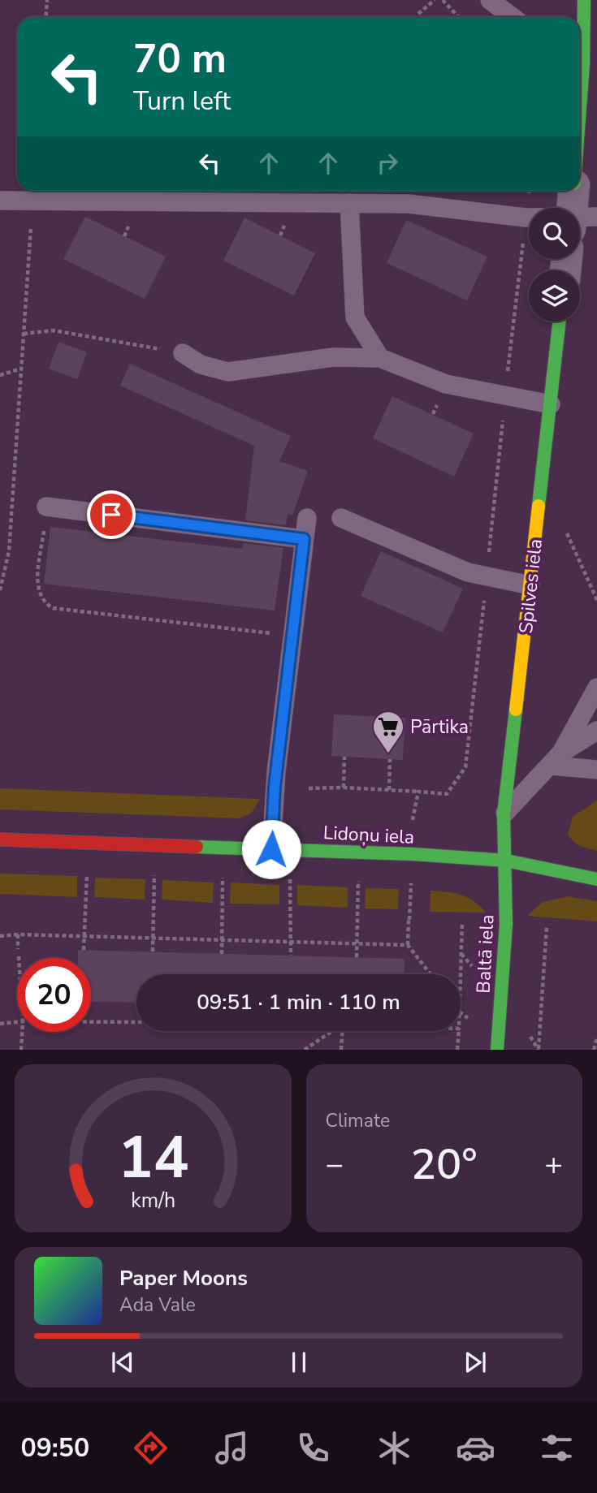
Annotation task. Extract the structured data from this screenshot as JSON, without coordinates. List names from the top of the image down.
{
  "streets": {
    "street": ["Spilves iela", "Lidoņu iela", "Baltā iela"]
  },
  "crossings": [
    ["Spilves iela", "Lidoņu iela"],
    ["Spilves iela", "Baltā iela"],
    ["Lidoņu iela", "Baltā iela"]
  ],
  "places": {
    "supermarket": ["Pārtika"]
  },
  "page": {
    "turn": ["70 m", "Turn left"],
    "limit": "20",
    "trip": "09:51 · 1 min · 110 m",
    "tile": "Climate",
    "heat": ["−", "20°", "+"],
    "song": ["Paper Moons", "Ada Vale"],
    "tabs": "09:50",
    "gauge": ["14", "km/h"]
  }
}
